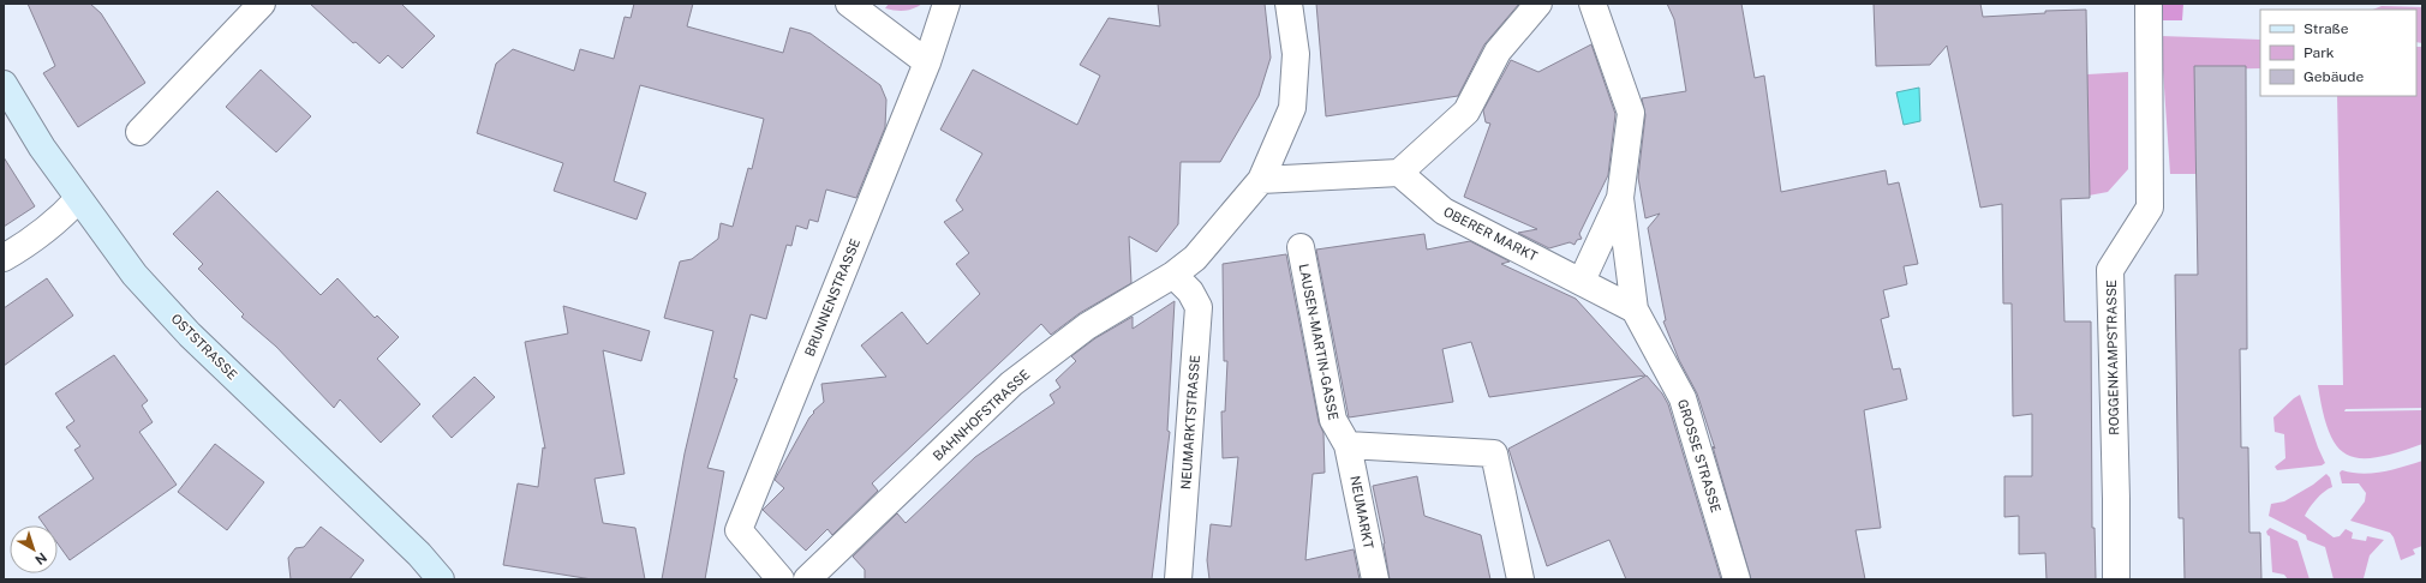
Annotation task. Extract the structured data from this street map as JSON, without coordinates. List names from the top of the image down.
{
  "streets": {
    "main road": ["OSTSTRASSE"],
    "street": [
      "OBERER MARKT",
      "BRUNNENSTRASSE",
      "LAUSEN-MARTIN-GASSE",
      "ROGGENKAMPSTRASSE",
      "BAHNHOFSTRASSE",
      "NEUMARKTSTRASSE",
      "GROSSE STRASSE",
      "NEUMARKT"
    ]
  },
  "crossings": [
    ["OBERER MARKT", "GROSSE STRASSE"],
    ["LAUSEN-MARTIN-GASSE", "NEUMARKT"],
    ["BAHNHOFSTRASSE", "NEUMARKTSTRASSE"]
  ],
  "legend": ["Straße", "Park", "Gebäude"],
  "north": "bottom right"
}
